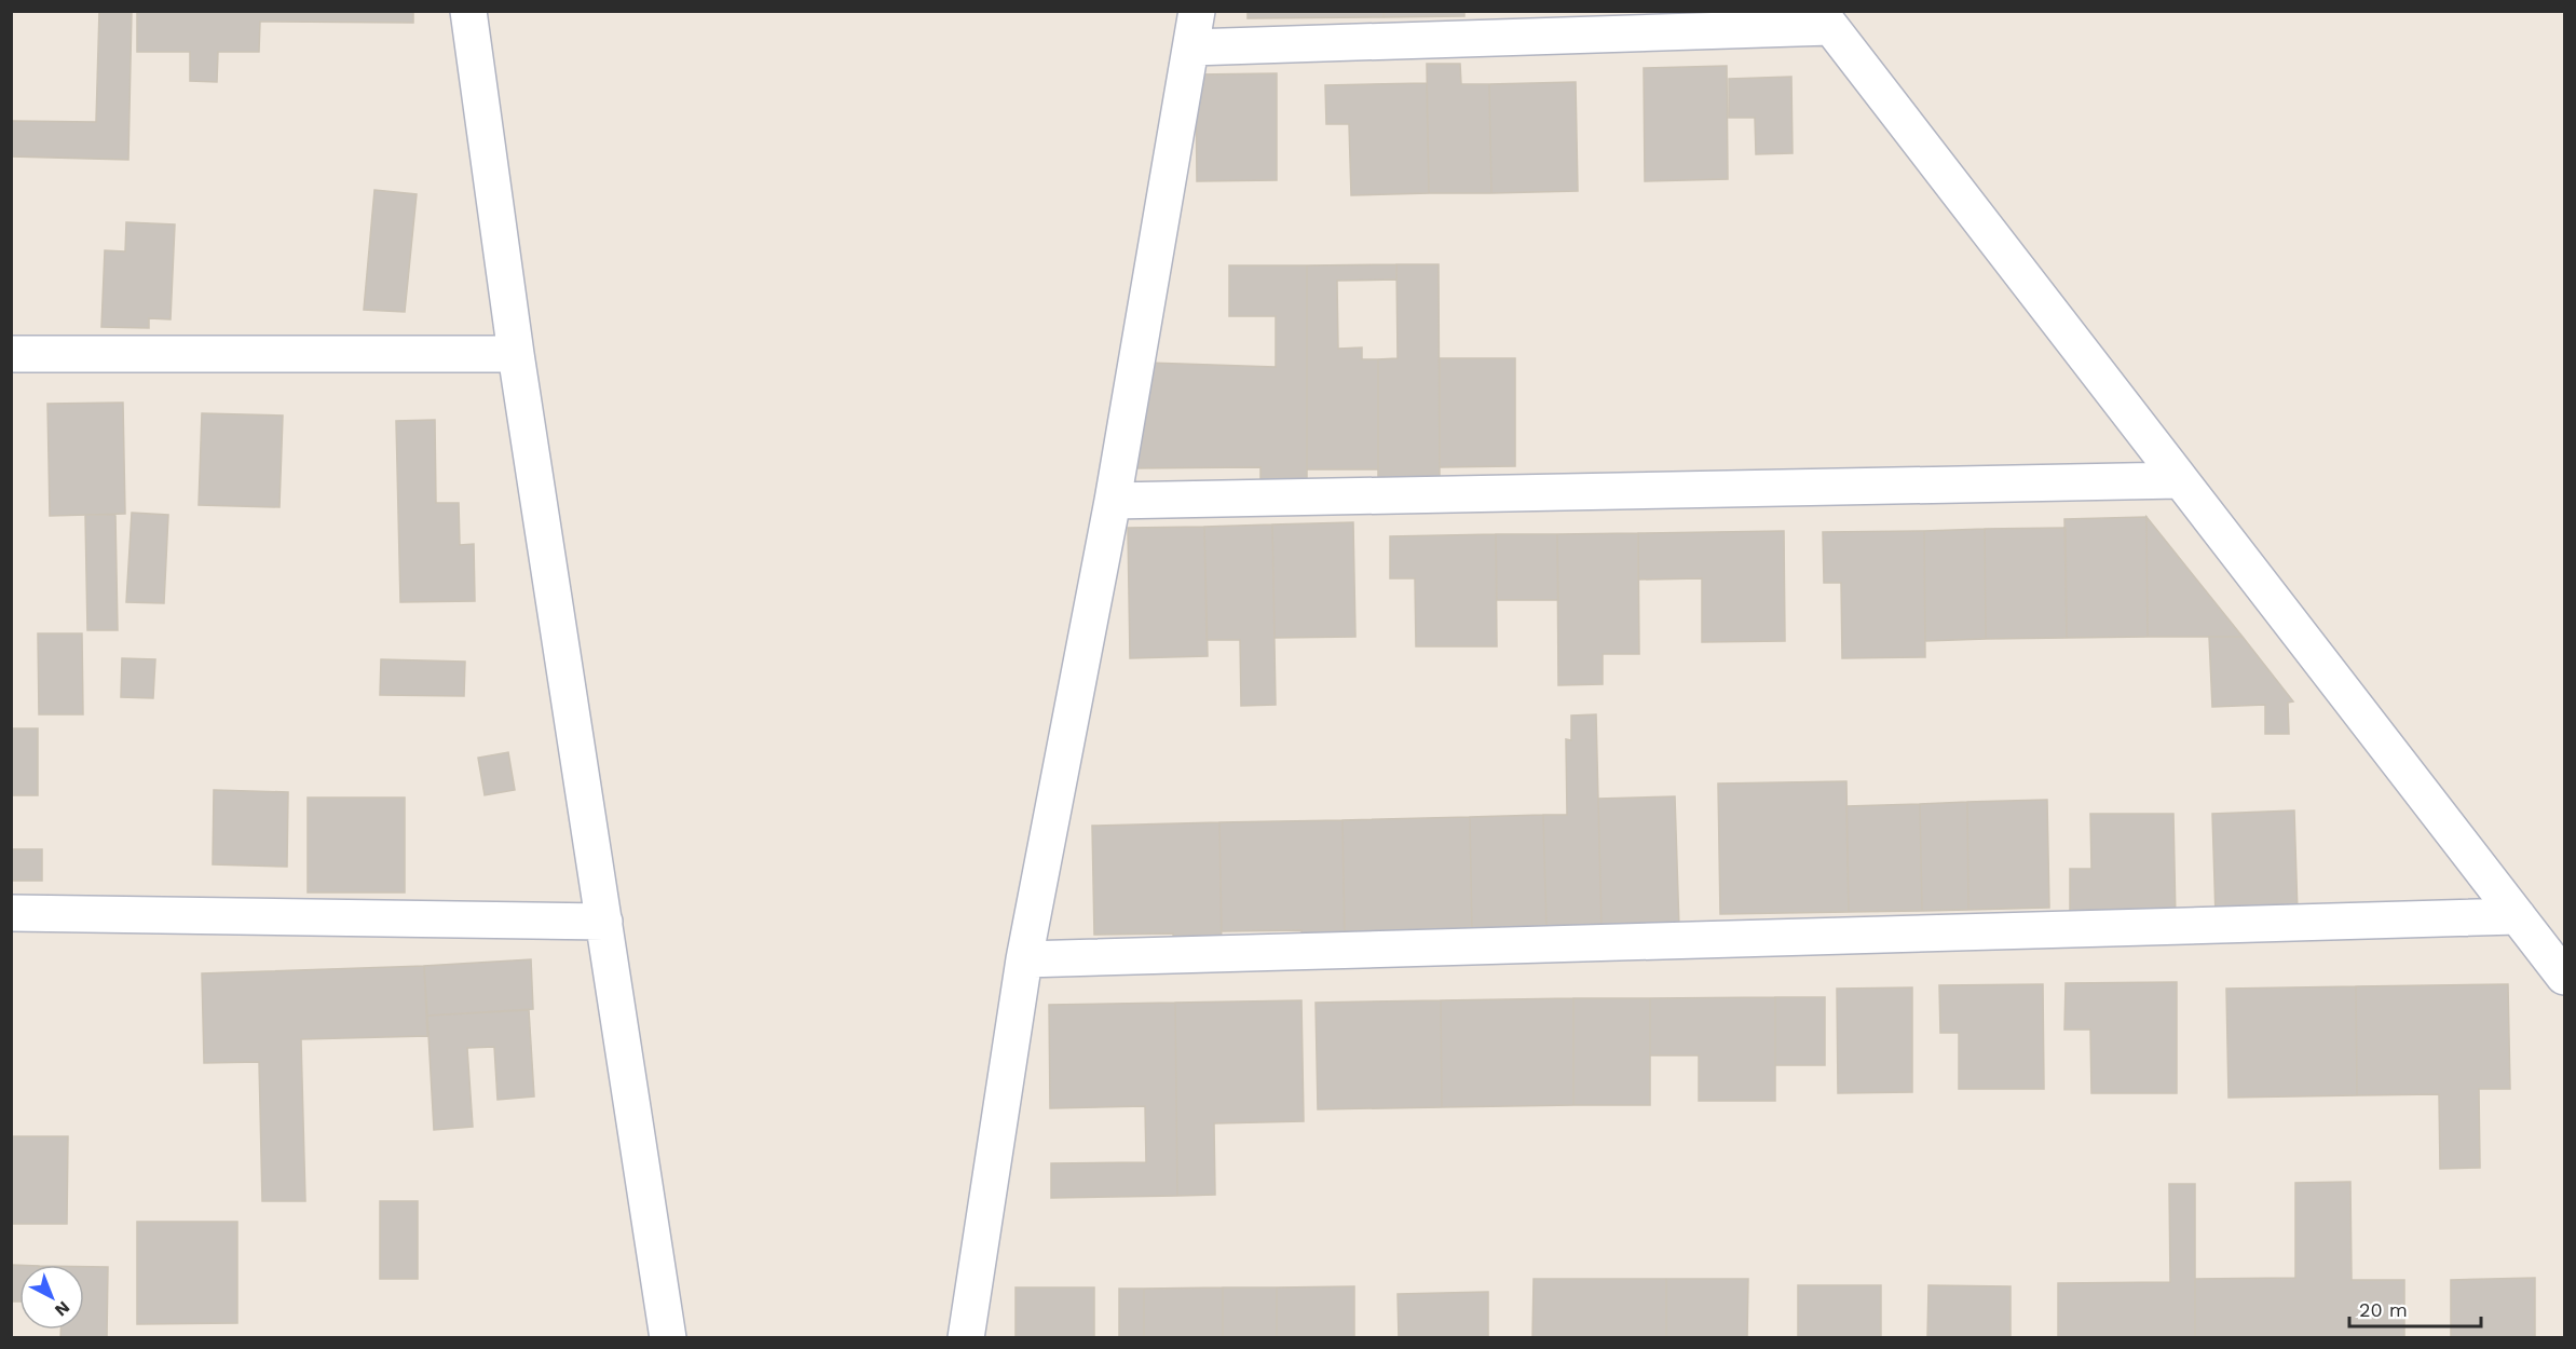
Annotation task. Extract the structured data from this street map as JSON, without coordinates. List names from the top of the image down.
{
  "scale_bar": "20 m",
  "north": "bottom right"
}
